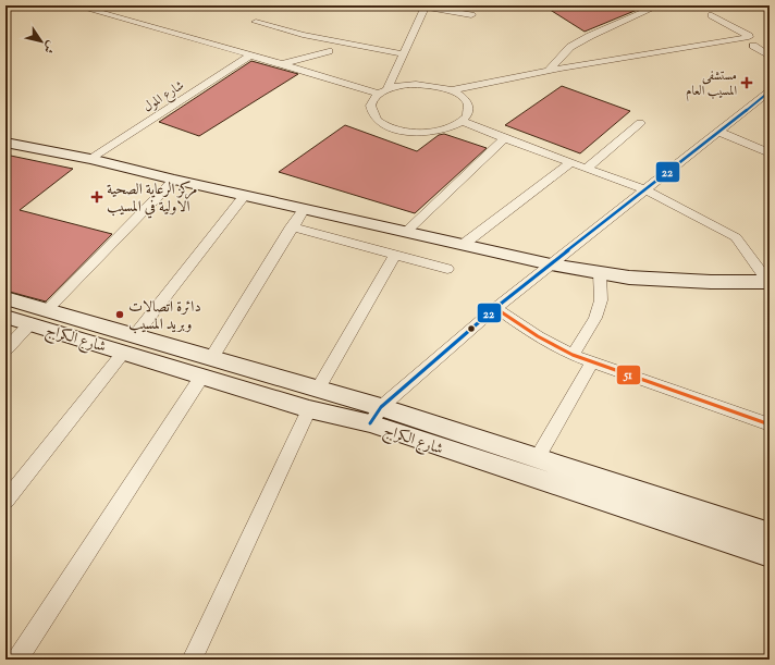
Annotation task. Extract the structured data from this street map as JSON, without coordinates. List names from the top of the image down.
{
  "streets": {
    "main road": ["شارع الكراج"],
    "street": ["شارع المول"]
  },
  "places": {
    "health": ["مستشفى المسيب العام", "مركز الرعاية الصحية الاولية في المسيب"],
    "other": ["دائرة اتصالات وبريد المسيب"]
  },
  "lines": ["transit line 22", "transit line 51"],
  "north": "bottom right"
}
